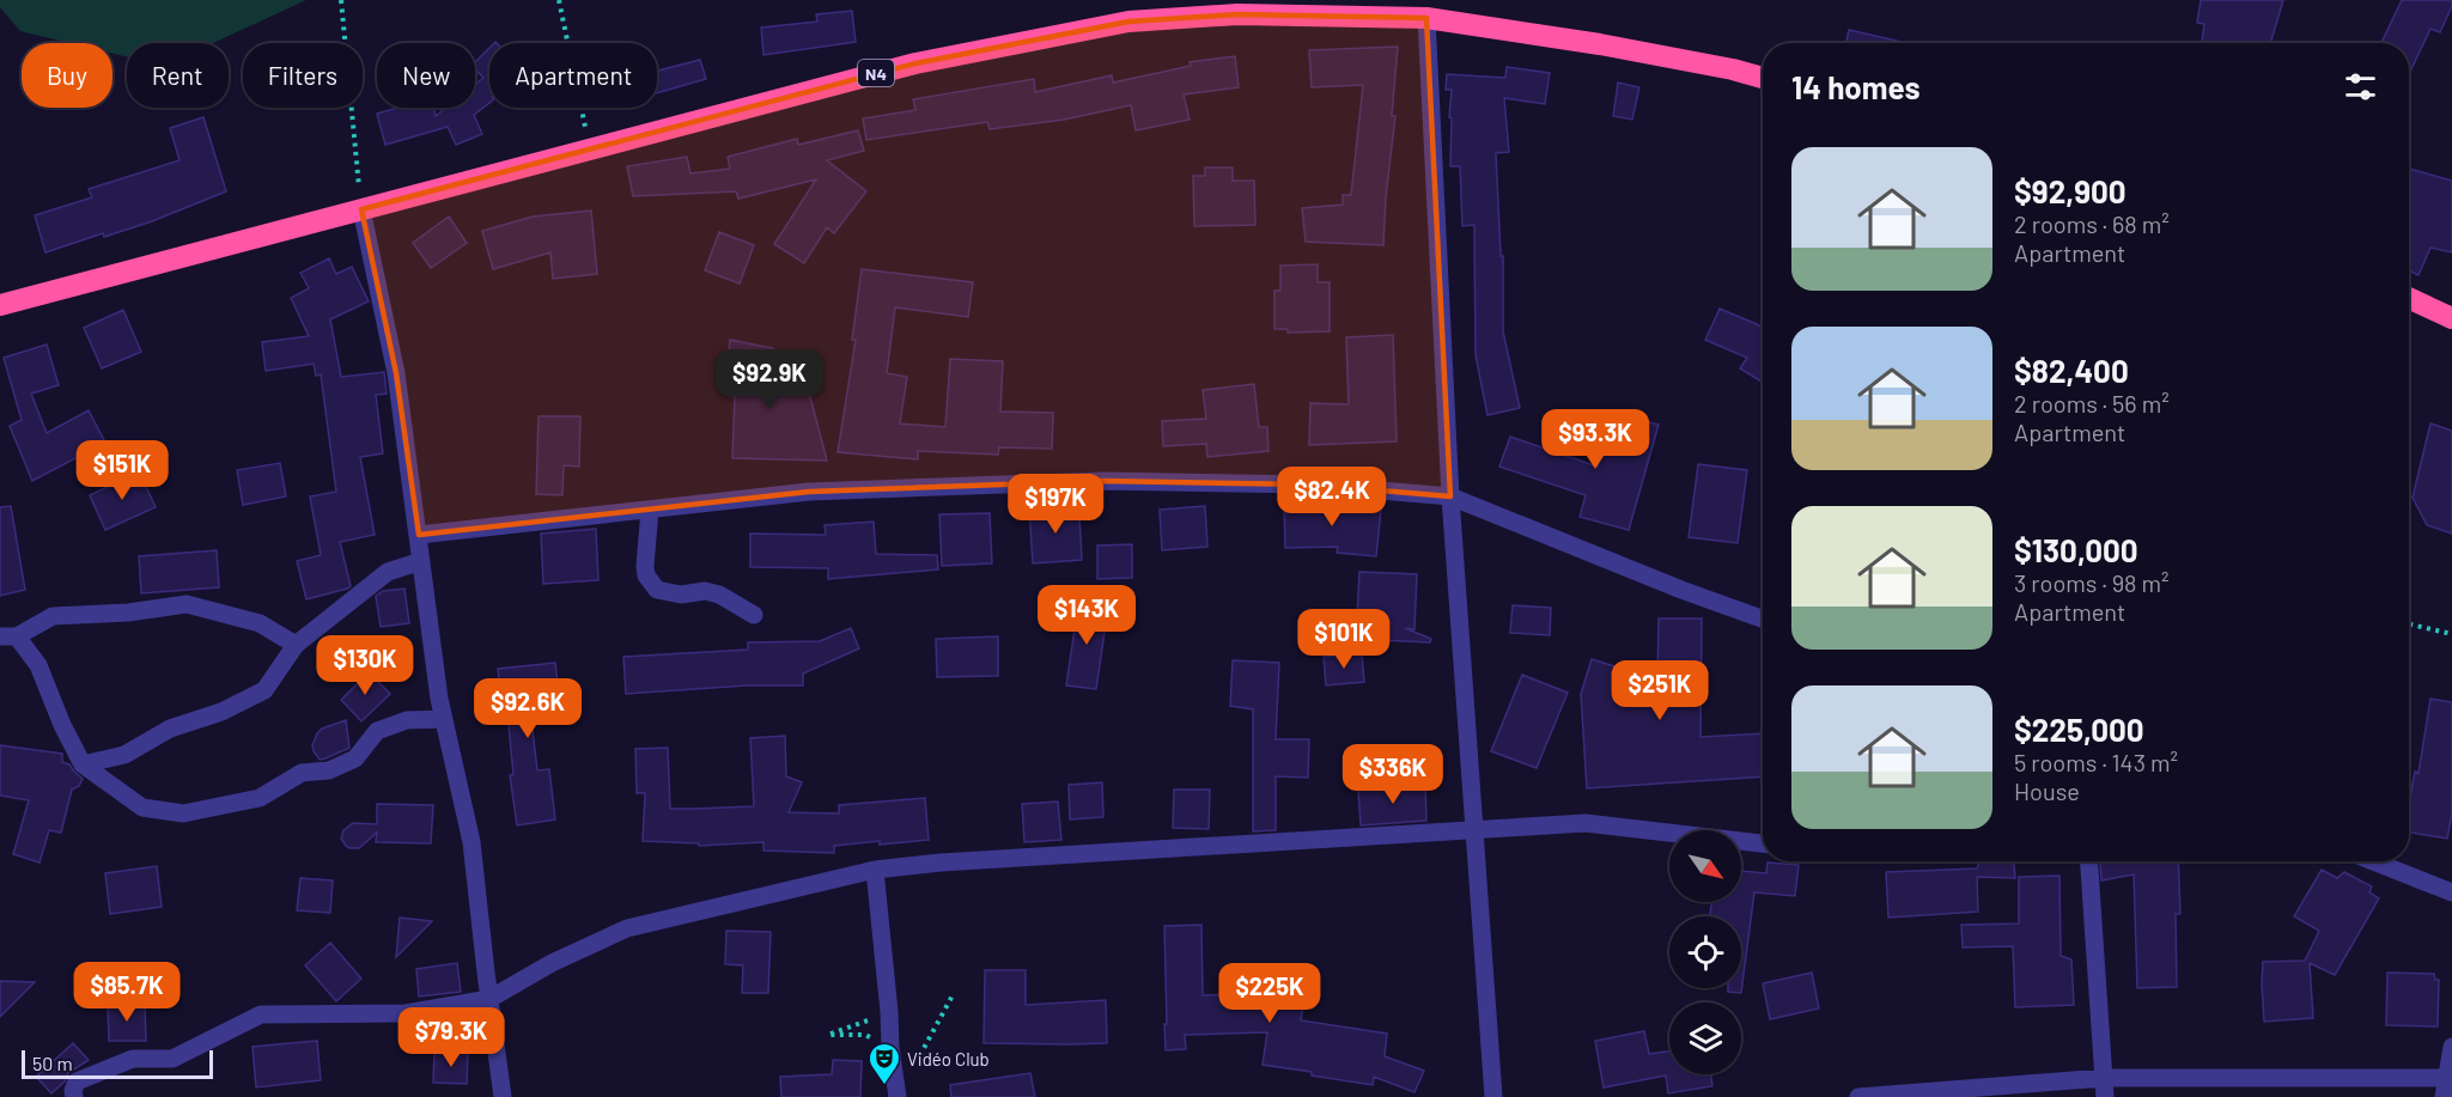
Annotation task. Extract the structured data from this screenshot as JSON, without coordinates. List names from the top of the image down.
{
  "streets": {
    "highway": ["N4"]
  },
  "places": {
    "theatre": ["Vidéo Club"]
  },
  "scale_bar": "50 m",
  "north": "bottom right",
  "page": {
    "chip": [
      "Buy",
      "Rent",
      "Filters",
      "New",
      "Apartment"
    ],
    "heading": "14 homes",
    "list": [
      {
        "name": "$92,900",
        "note": "2 rooms · 68 m² · Apartment"
      },
      {
        "name": "$82,400",
        "note": "2 rooms · 56 m² · Apartment"
      },
      {
        "name": "$130,000",
        "note": "3 rooms · 98 m² · Apartment"
      },
      {
        "name": "$225,000",
        "note": "5 rooms · 143 m² · House"
      }
    ],
    "price": [
      "$92.9K",
      "$93.3K",
      "$151K",
      "$82.4K",
      "$197K",
      "$143K",
      "$101K",
      "$130K",
      "$251K",
      "$92.6K",
      "$336K",
      "$85.7K",
      "$225K",
      "$79.3K"
    ],
    "scale": "50 m"
  }
}
